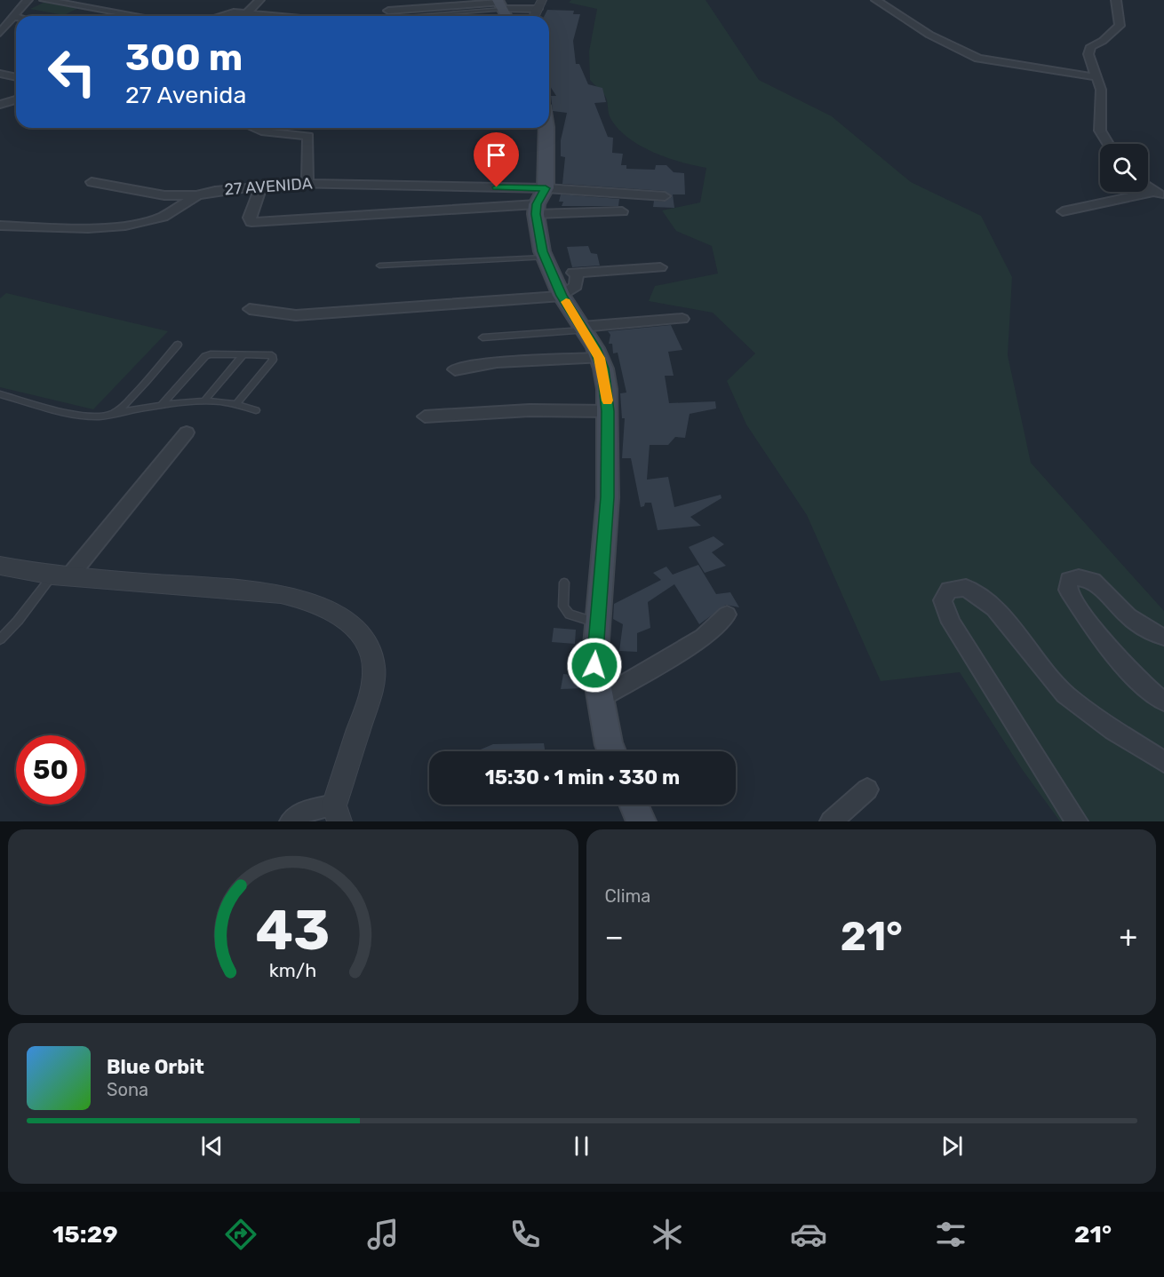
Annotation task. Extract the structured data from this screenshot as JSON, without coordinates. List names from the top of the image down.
{
  "streets": {
    "street": ["27 AVENIDA"]
  },
  "page": {
    "turn": ["300 m", "27 Avenida"],
    "limit": "50",
    "trip": "15:30 · 1 min · 330 m",
    "tile": "Clima",
    "heat": ["−", "21°", "+"],
    "song": ["Blue Orbit", "Sona"],
    "tabs": ["15:29", "21°"],
    "gauge": ["43", "km/h"]
  }
}
